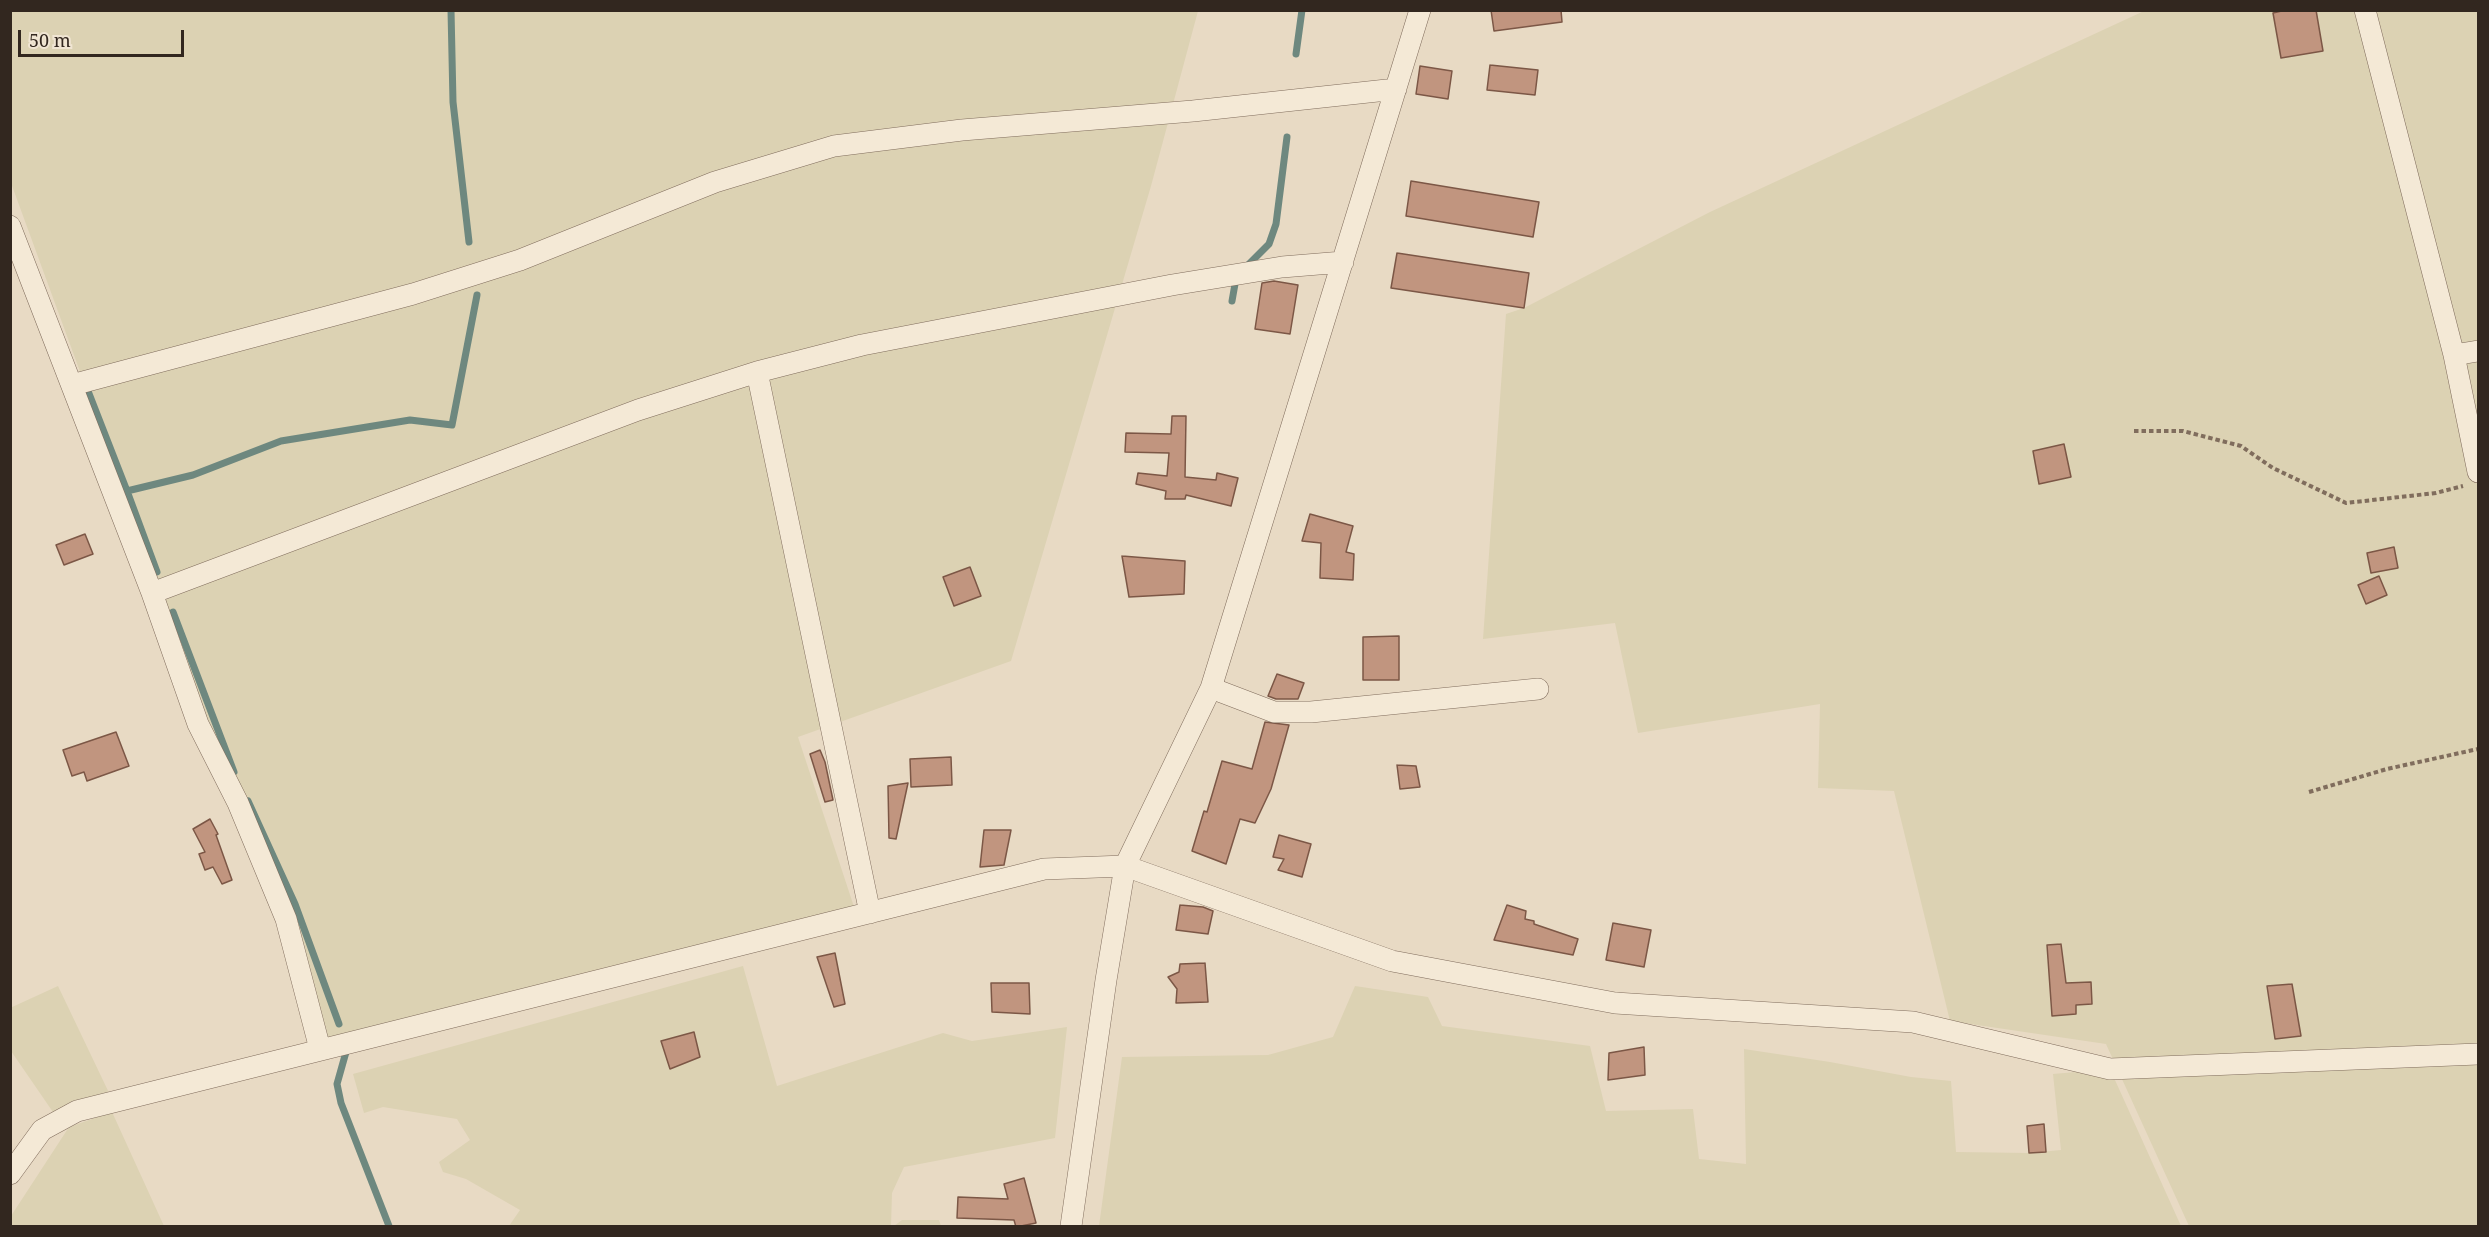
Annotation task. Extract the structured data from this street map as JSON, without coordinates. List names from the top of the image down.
{
  "scale_bar": "50 m"
}
